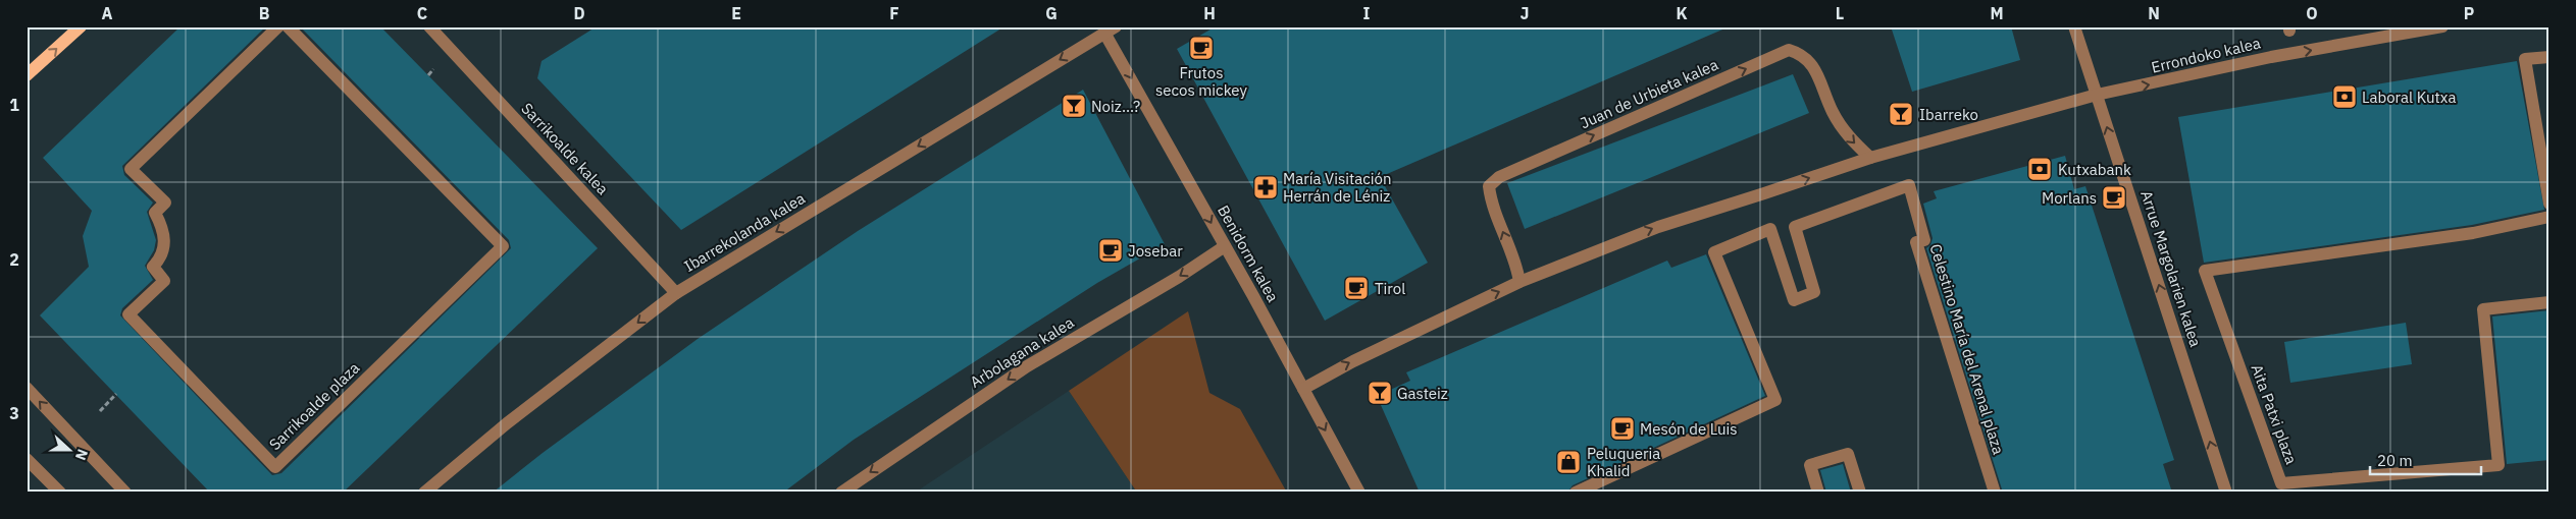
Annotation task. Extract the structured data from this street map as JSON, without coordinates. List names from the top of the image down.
{
  "streets": {
    "street": [
      "Errondoko kalea",
      "Juan de Urbieta kalea",
      "Sarrikoalde kalea",
      "Ibarrekolanda kalea",
      "Benidorm kalea",
      "Arrue Margolarien kalea",
      "Celestino María del Arenal plaza",
      "Arbolagana kalea",
      "Sarrikoalde plaza",
      "Aita Patxi plaza"
    ]
  },
  "crossings": [
    ["Errondoko kalea", "Arrue Margolarien kalea"],
    ["Sarrikoalde kalea", "Ibarrekolanda kalea"],
    ["Ibarrekolanda kalea", "Benidorm kalea"],
    ["Benidorm kalea", "Arbolagana kalea"]
  ],
  "one_way": [
    "Errondoko kalea",
    "Ibarrekolanda kalea",
    "Benidorm kalea",
    "Arrue Margolarien kalea",
    "Arbolagana kalea"
  ],
  "places": {
    "cafe": [
      "Frutos secos mickey",
      "Morlans",
      "Josebar",
      "Tirol",
      "Mesón de Luis"
    ],
    "bank": ["Laboral Kutxa", "Kutxabank"],
    "bar": ["Noiz...?", "Ibarreko", "Gasteiz"],
    "pharmacy": ["María Visitación Herrán de Léniz"],
    "shop": ["Peluqueria Khalid"]
  },
  "scale_bar": "20 m",
  "north": "right",
  "grid": {
    "columns": [
      "A",
      "B",
      "C",
      "D",
      "E",
      "F",
      "G",
      "H",
      "I",
      "J",
      "K",
      "L",
      "M",
      "N",
      "O",
      "P"
    ],
    "rows": ["1", "2", "3"]
  }
}
